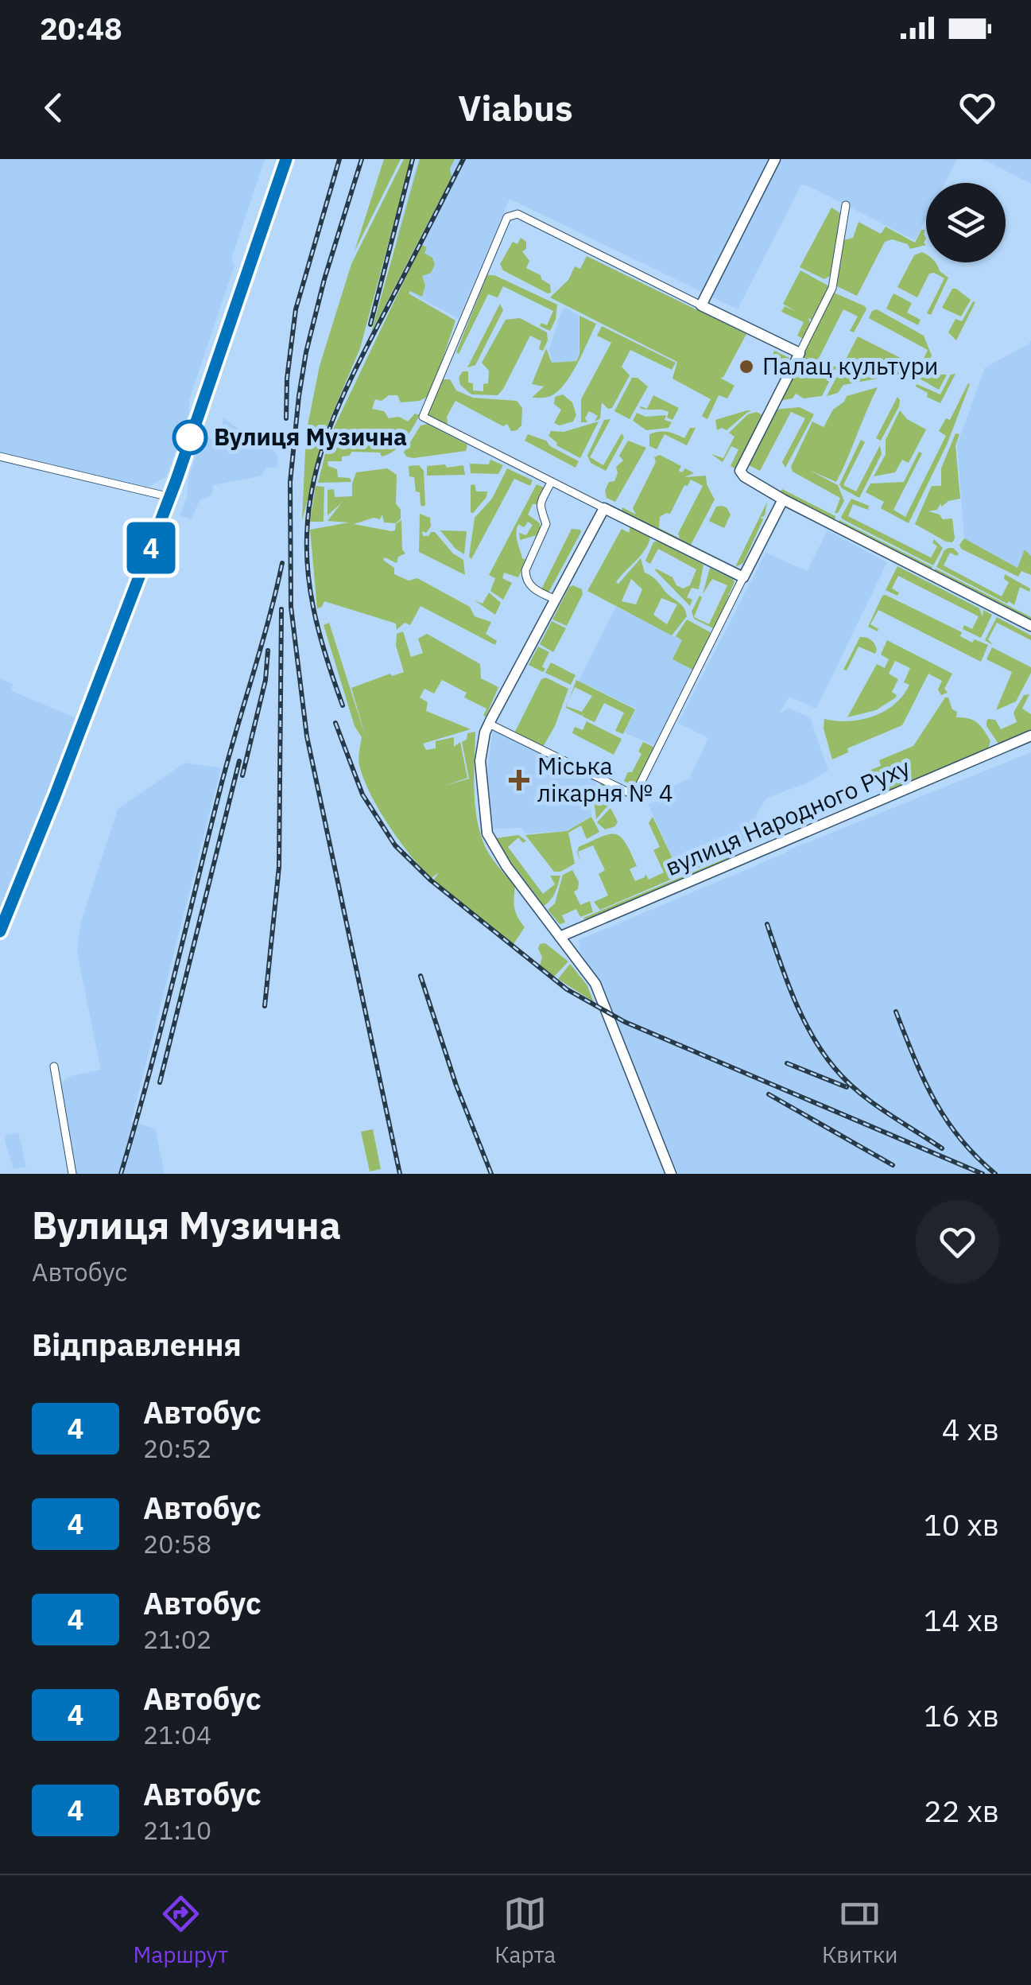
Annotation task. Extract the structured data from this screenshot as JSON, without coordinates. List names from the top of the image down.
{
  "streets": {
    "street": ["вулиця Народного Руху"]
  },
  "places": {
    "other": ["Палац культури", "Вулиця Музична"],
    "health": ["Міська лікарня № 4"]
  },
  "lines": ["bus line 4"],
  "page": {
    "status": "20:48",
    "header": "Viabus",
    "on_map": "4",
    "heading": [
      ["Вулиця Музична", "Автобус"],
      "Відправлення"
    ],
    "list": [
      {
        "mark": "4",
        "name": "Автобус",
        "note": "20:52",
        "value": "4 хв"
      },
      {
        "mark": "4",
        "name": "Автобус",
        "note": "20:58",
        "value": "10 хв"
      },
      {
        "mark": "4",
        "name": "Автобус",
        "note": "21:02",
        "value": "14 хв"
      },
      {
        "mark": "4",
        "name": "Автобус",
        "note": "21:04",
        "value": "16 хв"
      },
      {
        "mark": "4",
        "name": "Автобус",
        "note": "21:10",
        "value": "22 хв"
      }
    ],
    "tabs": ["Маршрут", "Карта", "Квитки"]
  }
}
